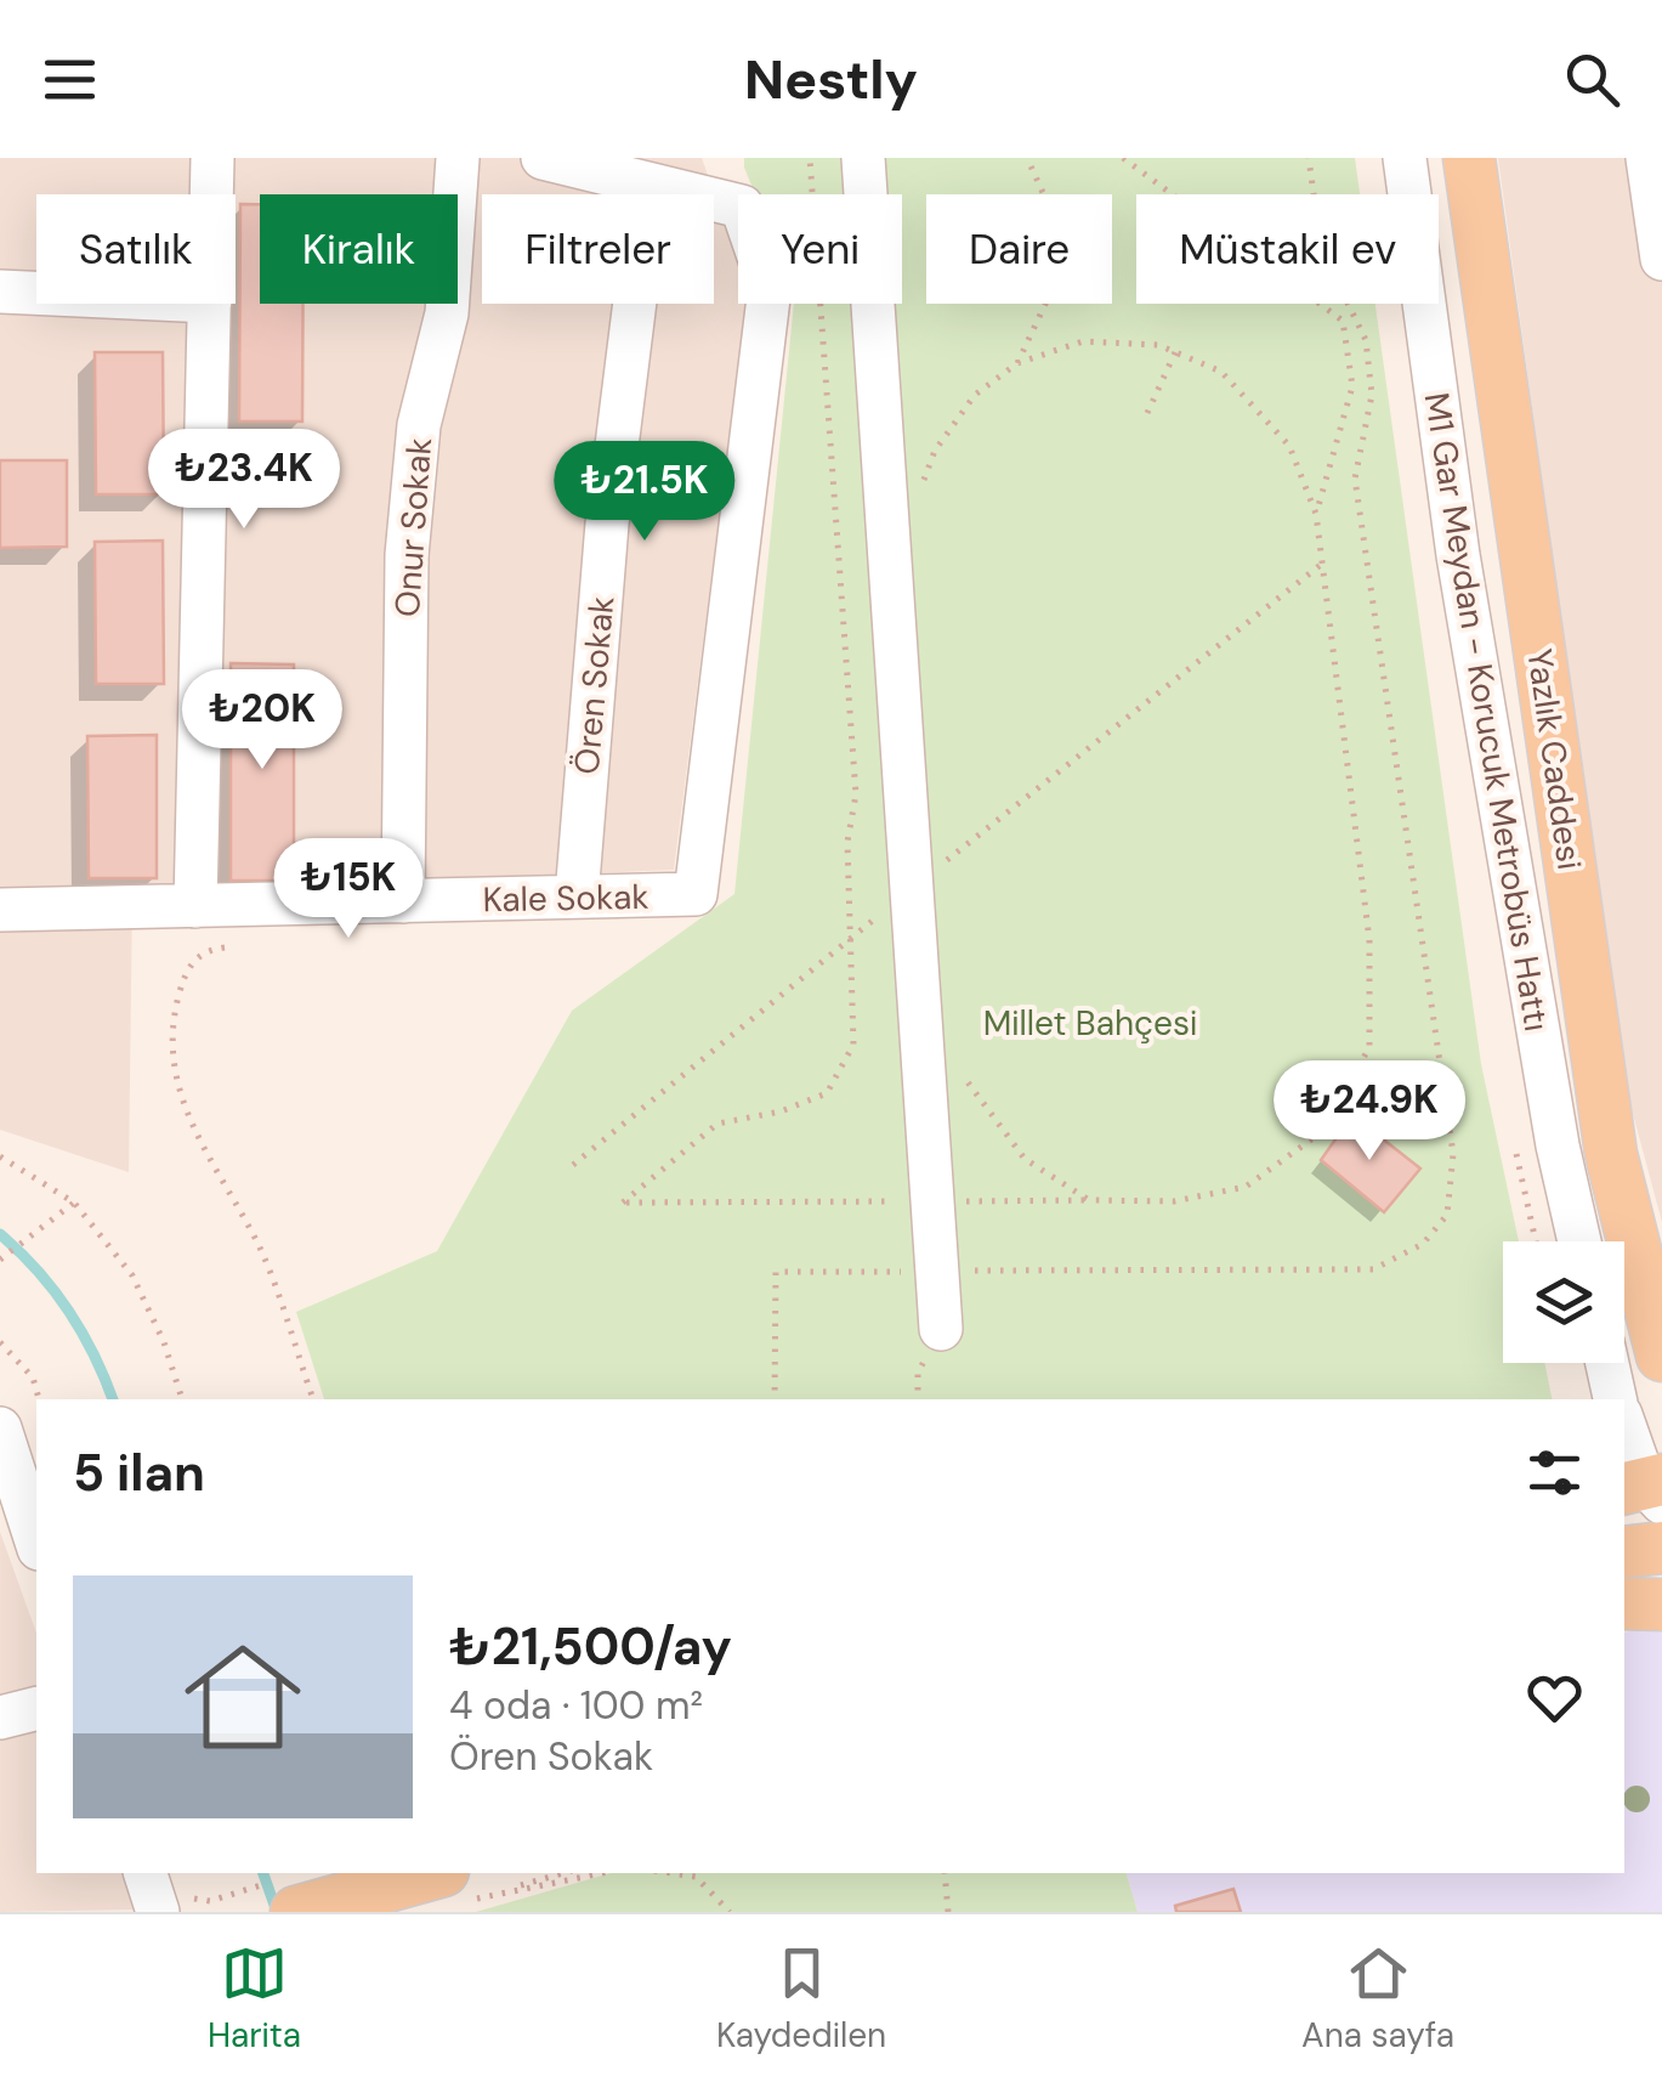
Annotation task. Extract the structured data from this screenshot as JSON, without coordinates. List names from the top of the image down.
{
  "streets": {
    "main road": ["Yazlık Caddesi"],
    "street": [
      "Onur Sokak",
      "Ören Sokak",
      "M1 Gar Meydan - Korucuk Metrobüs Hattı",
      "Kale Sokak"
    ]
  },
  "crossings": [
    ["Onur Sokak", "Kale Sokak"],
    ["Ören Sokak", "Kale Sokak"]
  ],
  "parks": ["Millet Bahçesi"],
  "page": {
    "header": "Nestly",
    "chip": [
      "Satılık",
      "Kiralık",
      "Filtreler",
      "Yeni",
      "Daire",
      "Müstakil ev"
    ],
    "price": [
      "₺23.4K",
      "₺21.5K",
      "₺20K",
      "₺15K",
      "₺24.9K"
    ],
    "heading": "5 ilan",
    "list": [
      {
        "name": "₺21,500/ay",
        "note": "4 oda · 100 m² · Ören Sokak"
      }
    ],
    "tabs": ["Harita", "Kaydedilen", "Ana sayfa"]
  }
}
